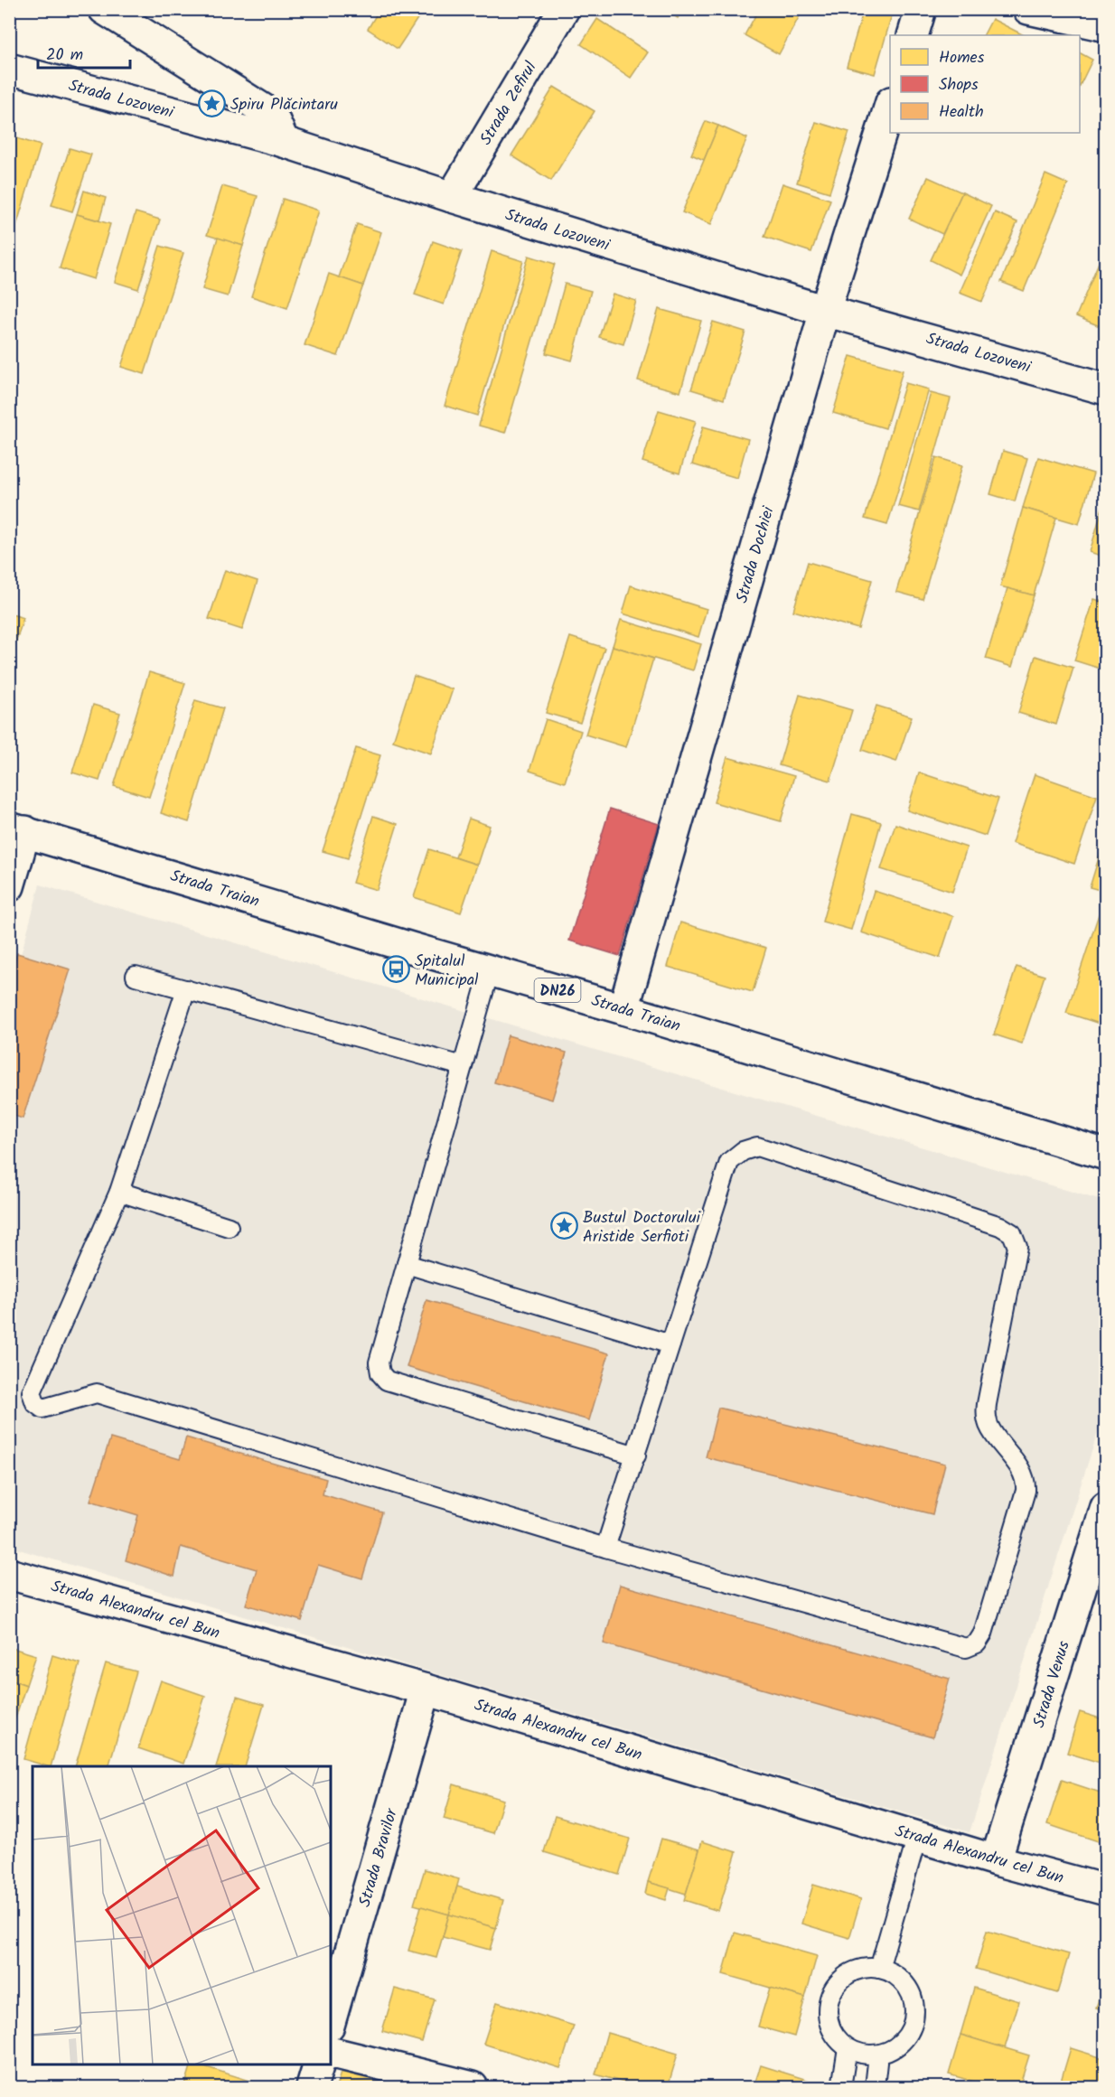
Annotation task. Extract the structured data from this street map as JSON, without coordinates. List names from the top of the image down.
{
  "streets": {
    "street": [
      "Strada Lozoveni",
      "Strada Zefirul",
      "Strada Dochiei",
      "Strada Traian",
      "DN26",
      "Strada Alexandru cel Bun",
      "Strada Venus",
      "Strada Bravilor"
    ]
  },
  "crossings": [
    ["Strada Lozoveni", "Strada Zefirul"],
    ["Strada Lozoveni", "Strada Dochiei"],
    ["Strada Dochiei", "Strada Traian"],
    ["Strada Alexandru cel Bun", "Strada Venus"],
    ["Strada Alexandru cel Bun", "Strada Bravilor"]
  ],
  "places": {
    "place": ["Spiru Plăcintaru", "Bustul Doctorului Aristide Serfioti"],
    "bus stop": ["Spitalul Municipal"]
  },
  "legend": ["Homes", "Shops", "Health"],
  "scale_bar": "20 m"
}
